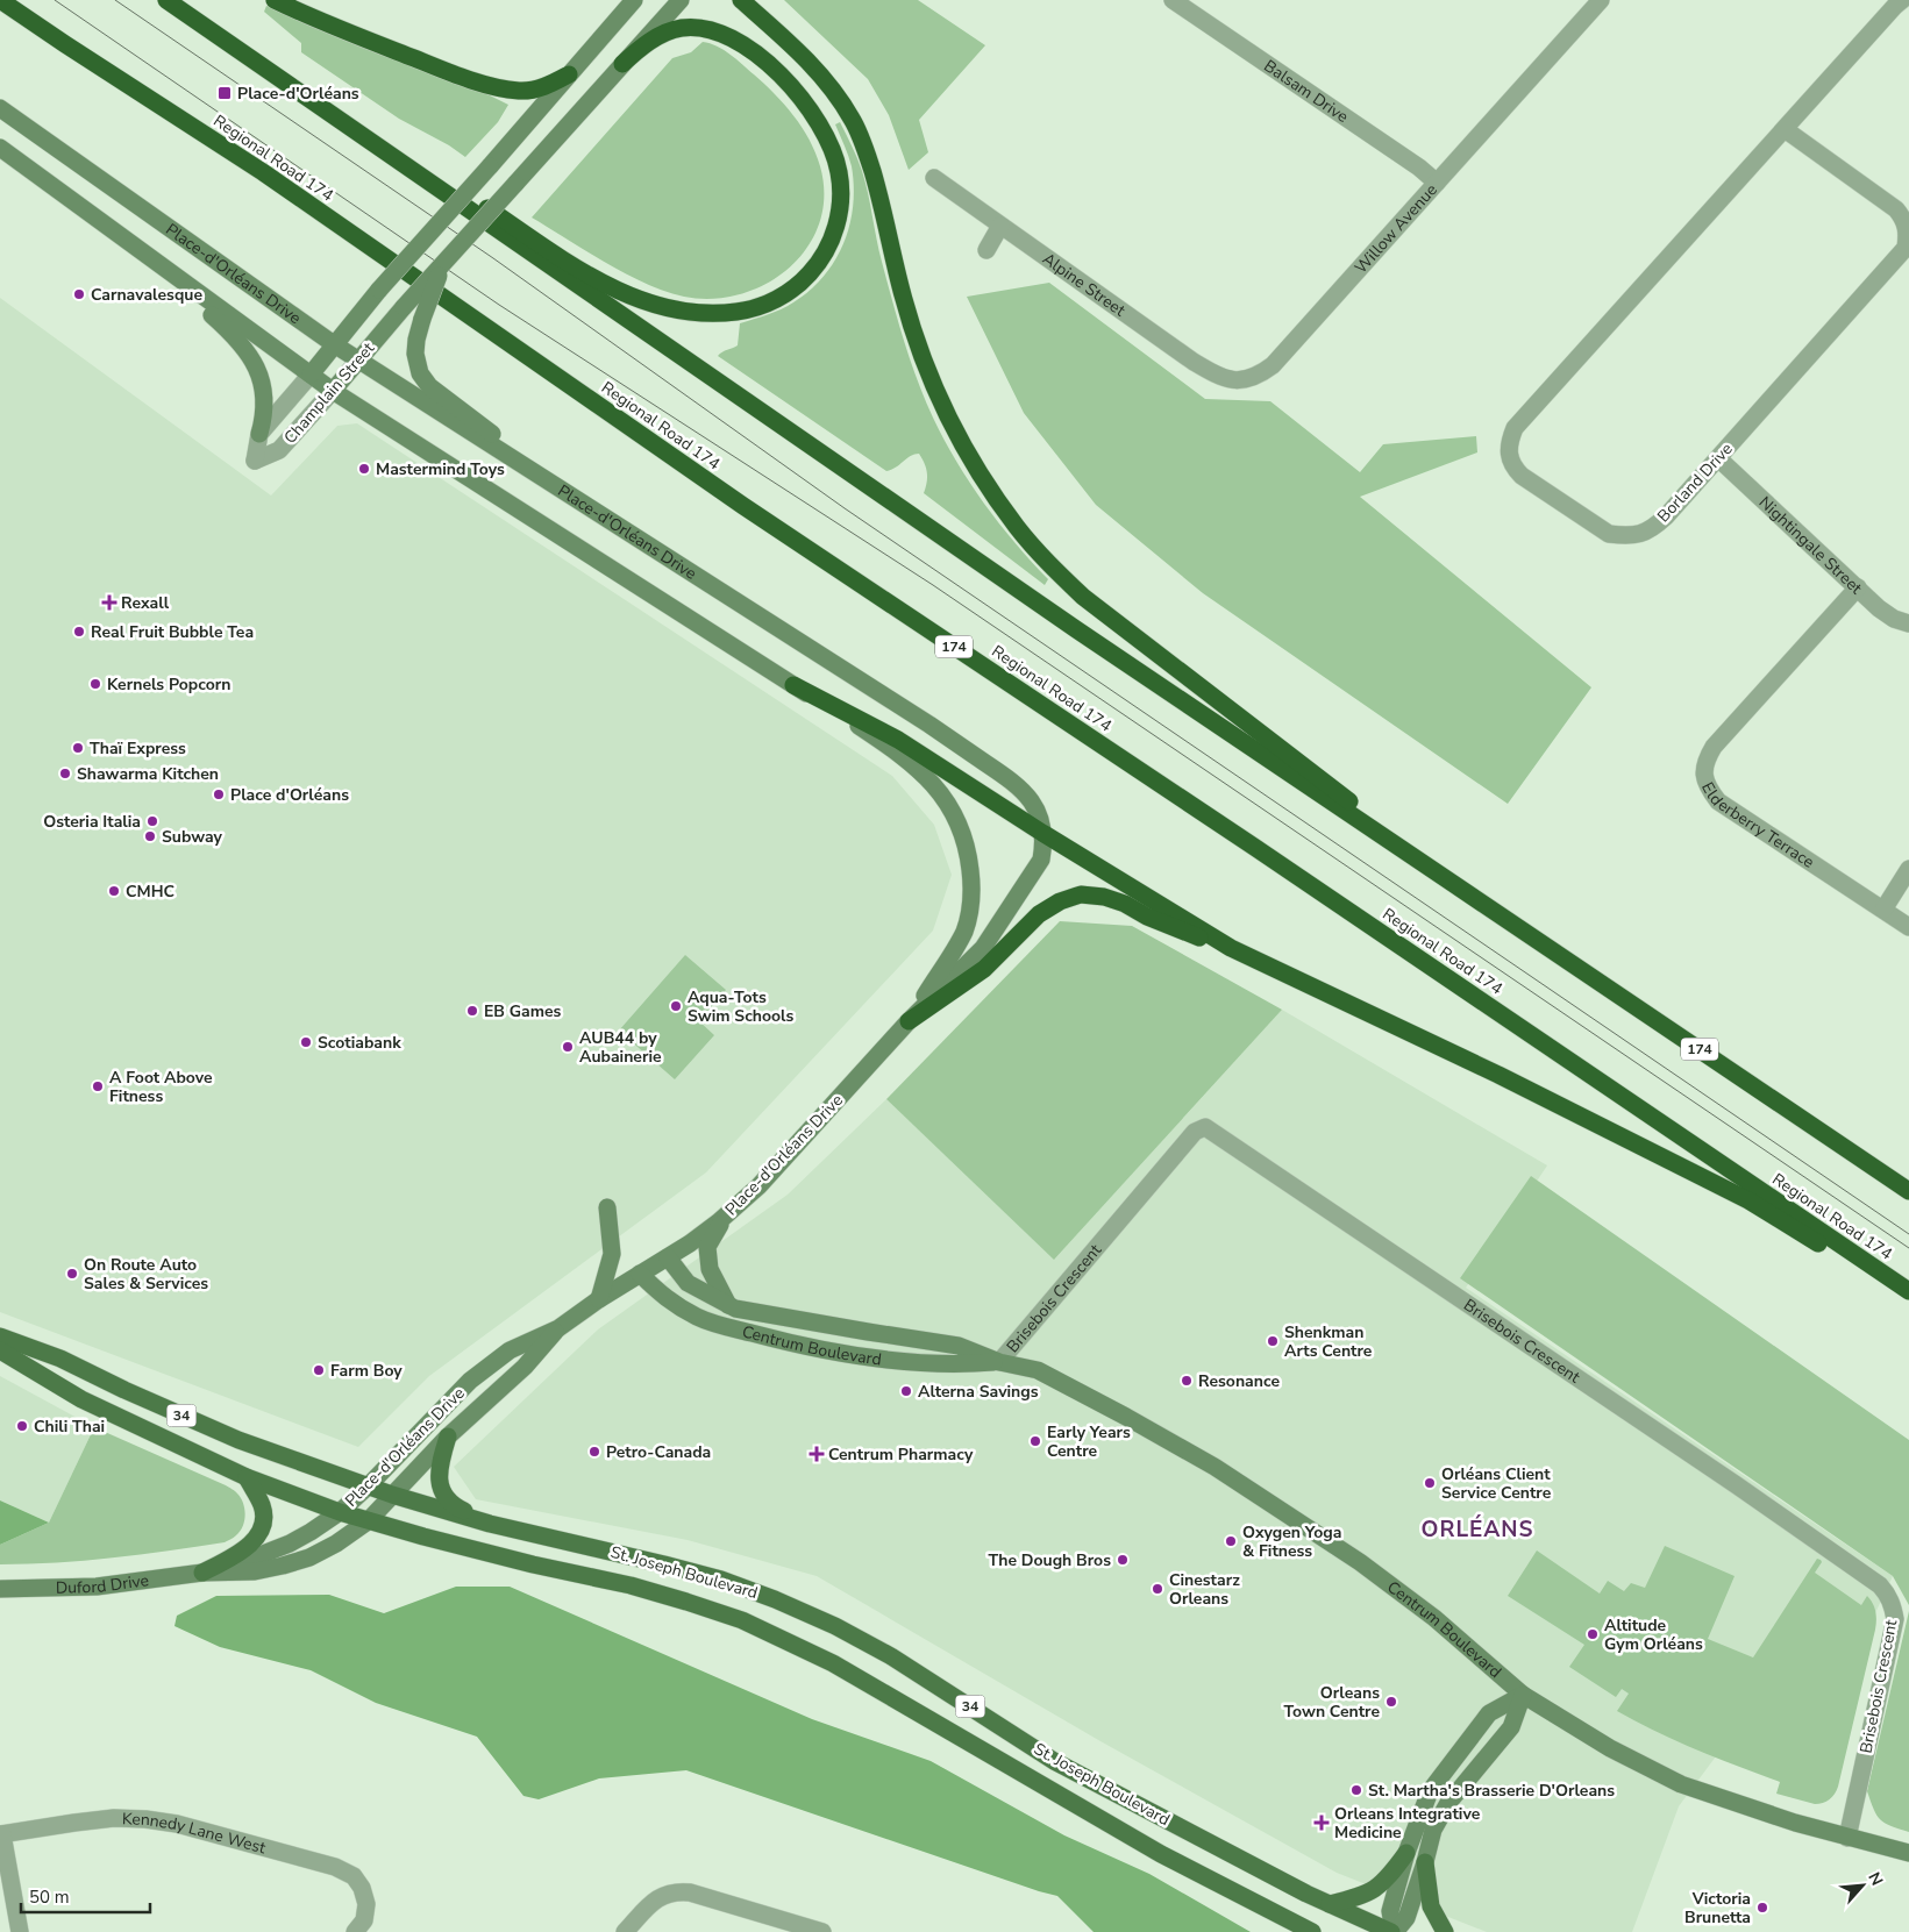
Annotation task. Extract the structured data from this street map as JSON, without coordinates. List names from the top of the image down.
{
  "streets": {
    "highway": ["Regional Road 174", "174"],
    "main road": [
      "Place-d'Orléans Drive",
      "Champlain Street",
      "Centrum Boulevard",
      "34",
      "St. Joseph Boulevard",
      "Duford Drive"
    ],
    "street": [
      "Balsam Drive",
      "Willow Avenue",
      "Alpine Street",
      "Borland Drive",
      "Nightingale Street",
      "Elderberry Terrace",
      "Brisebois Crescent",
      "Kennedy Lane West"
    ]
  },
  "crossings": [
    ["Balsam Drive", "Willow Avenue"],
    ["Willow Avenue", "Alpine Street"],
    ["Place-d'Orléans Drive", "Champlain Street"],
    ["Place-d'Orléans Drive", "Centrum Boulevard"],
    ["Place-d'Orléans Drive", "St. Joseph Boulevard"],
    ["Place-d'Orléans Drive", "Duford Drive"],
    ["Borland Drive", "Nightingale Street"],
    ["Nightingale Street", "Elderberry Terrace"],
    ["Brisebois Crescent", "Centrum Boulevard"],
    ["St. Joseph Boulevard", "Duford Drive"]
  ],
  "districts": ["ORLÉANS"],
  "places": {
    "transit": ["Place-d'Orléans"],
    "other": [
      "Carnavalesque",
      "Mastermind Toys",
      "Real Fruit Bubble Tea",
      "Kernels Popcorn",
      "Thaï Express",
      "Shawarma Kitchen",
      "Place d'Orléans",
      "Osteria Italia",
      "Subway",
      "CMHC",
      "Aqua-Tots Swim Schools",
      "EB Games",
      "Scotiabank",
      "AUB44 by Aubainerie",
      "A Foot Above Fitness",
      "On Route Auto Sales & Services",
      "Shenkman Arts Centre",
      "Farm Boy",
      "Resonance",
      "Alterna Savings",
      "Chili Thai",
      "Early Years Centre",
      "Petro-Canada",
      "Orléans Client Service Centre",
      "Oxygen Yoga & Fitness",
      "The Dough Bros",
      "Cinestarz Orleans",
      "Altitude Gym Orléans",
      "Orleans Town Centre",
      "St. Martha's Brasserie D'Orleans",
      "Victoria Brunetta"
    ],
    "health": ["Rexall", "Centrum Pharmacy", "Orleans Integrative Medicine"]
  },
  "scale_bar": "50 m",
  "north": "top right"
}
